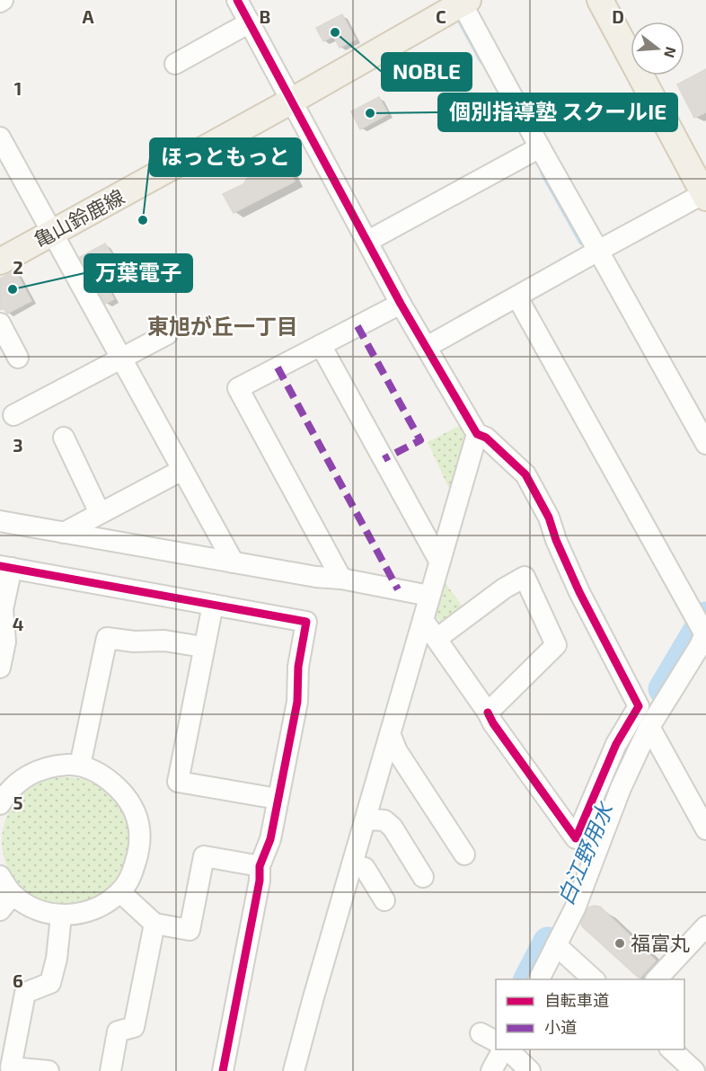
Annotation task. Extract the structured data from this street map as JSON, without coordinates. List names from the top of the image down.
{
  "streets": {
    "main road": ["亀山鈴鹿線"]
  },
  "districts": ["東旭が丘一丁目"],
  "water": ["白江野用水"],
  "places": [
    "NOBLE",
    "個別指導塾 スクールIE",
    "ほっともっと",
    "万葉電子",
    "福富丸"
  ],
  "legend": ["自転車道", "小道"],
  "north": "right",
  "grid": {
    "columns": [
      "A",
      "B",
      "C",
      "D"
    ],
    "rows": [
      "1",
      "2",
      "3",
      "4",
      "5",
      "6"
    ]
  }
}
